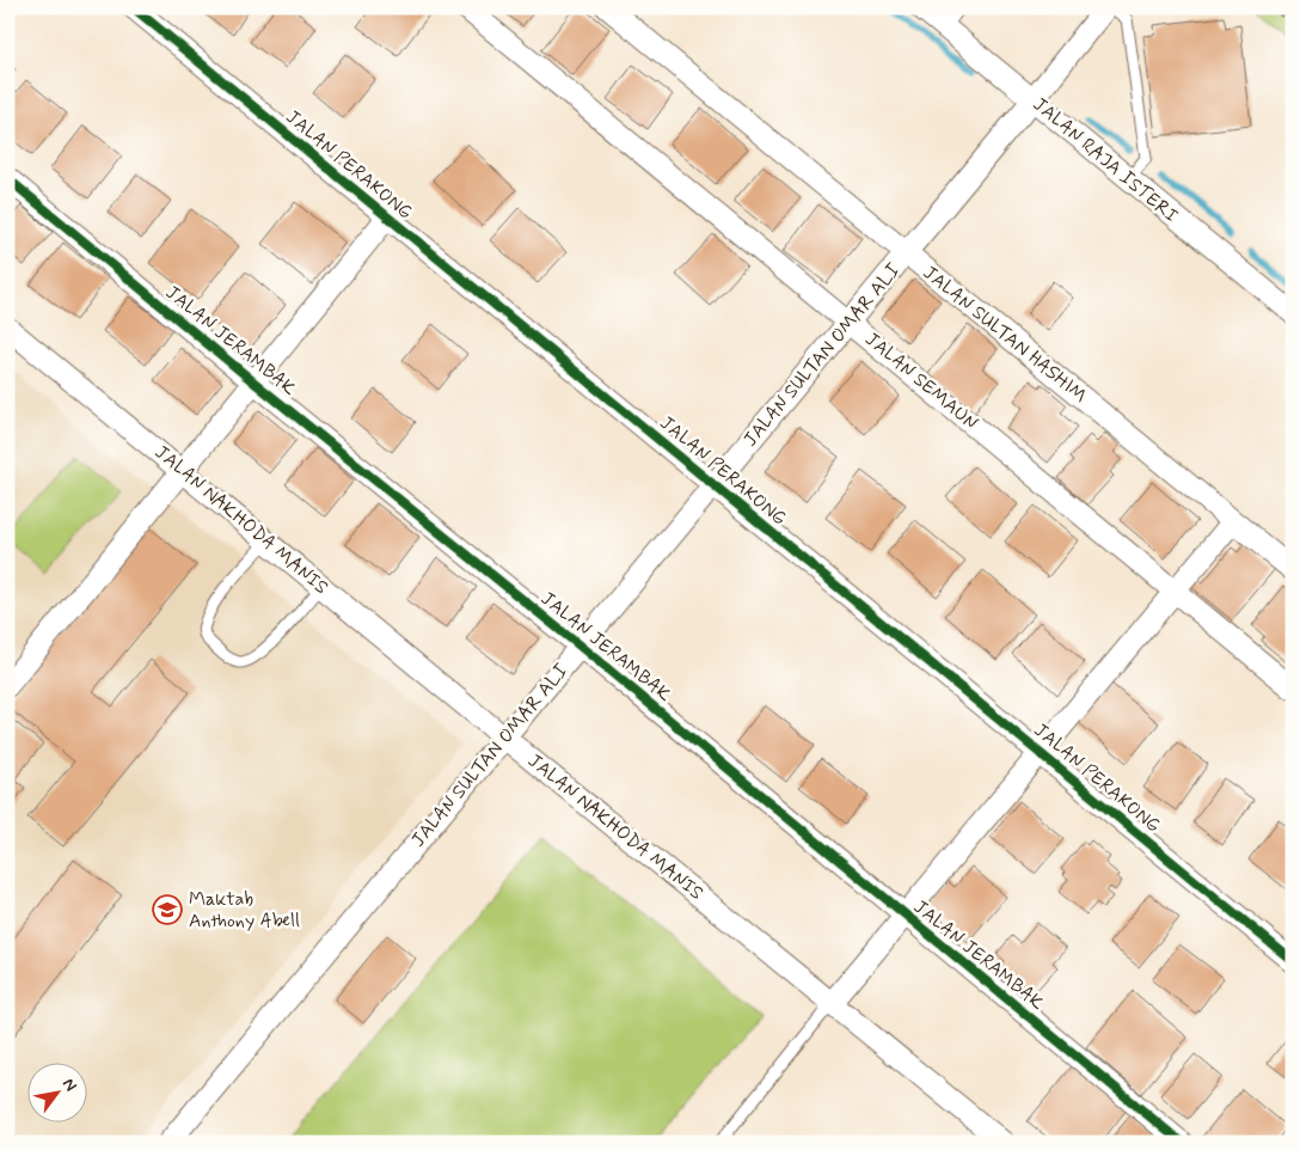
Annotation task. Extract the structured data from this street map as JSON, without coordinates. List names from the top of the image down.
{
  "streets": {
    "street": [
      "JALAN RAJA ISTERI",
      "JALAN PERAKONG",
      "JALAN SULTAN HASHIM",
      "JALAN JERAMBAK",
      "JALAN SULTAN OMAR ALI",
      "JALAN SEMAUN",
      "JALAN NAKHODA MANIS"
    ]
  },
  "crossings": [
    ["JALAN RAJA ISTERI", "JALAN SULTAN OMAR ALI"],
    ["JALAN PERAKONG", "JALAN SULTAN OMAR ALI"],
    ["JALAN SULTAN HASHIM", "JALAN SULTAN OMAR ALI"],
    ["JALAN JERAMBAK", "JALAN SULTAN OMAR ALI"],
    ["JALAN SULTAN OMAR ALI", "JALAN SEMAUN"],
    ["JALAN SULTAN OMAR ALI", "JALAN NAKHODA MANIS"]
  ],
  "places": {
    "school or university": ["Maktab Anthony Abell"]
  },
  "north": "top right"
}
